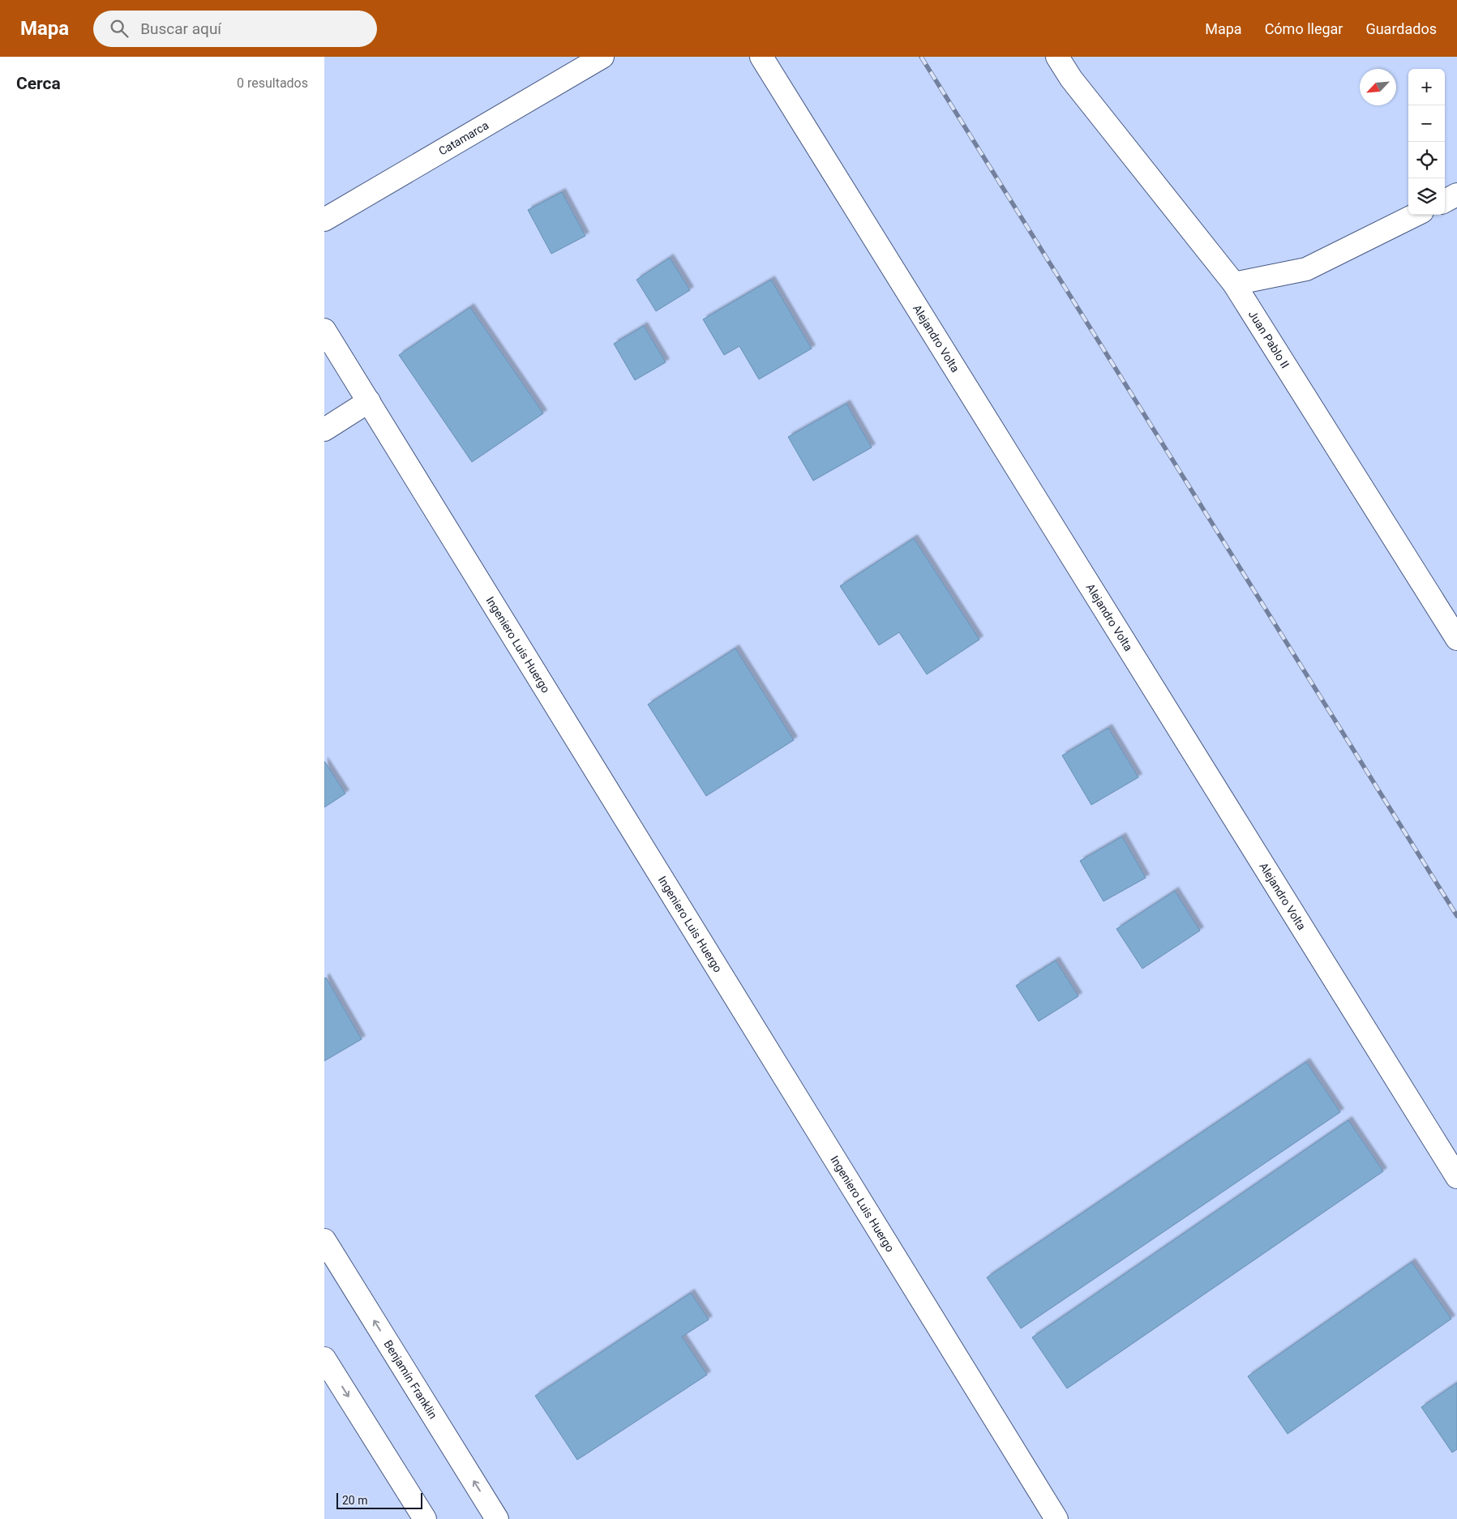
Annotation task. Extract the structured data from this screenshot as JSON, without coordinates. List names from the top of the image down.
{
  "streets": {
    "street": [
      "Catamarca",
      "Alejandro Volta",
      "Juan Pablo II",
      "Ingeniero Luis Huergo",
      "Benjamín Franklin"
    ]
  },
  "scale_bar": "20 m",
  "north": "bottom left",
  "page": {
    "header": "Mapa",
    "search": "Buscar aquí",
    "nav": ["Mapa", "Cómo llegar", "Guardados"],
    "heading": ["Cerca", "0 resultados"],
    "map_buttons": ["+", "−"],
    "scale": "20 m"
  }
}
